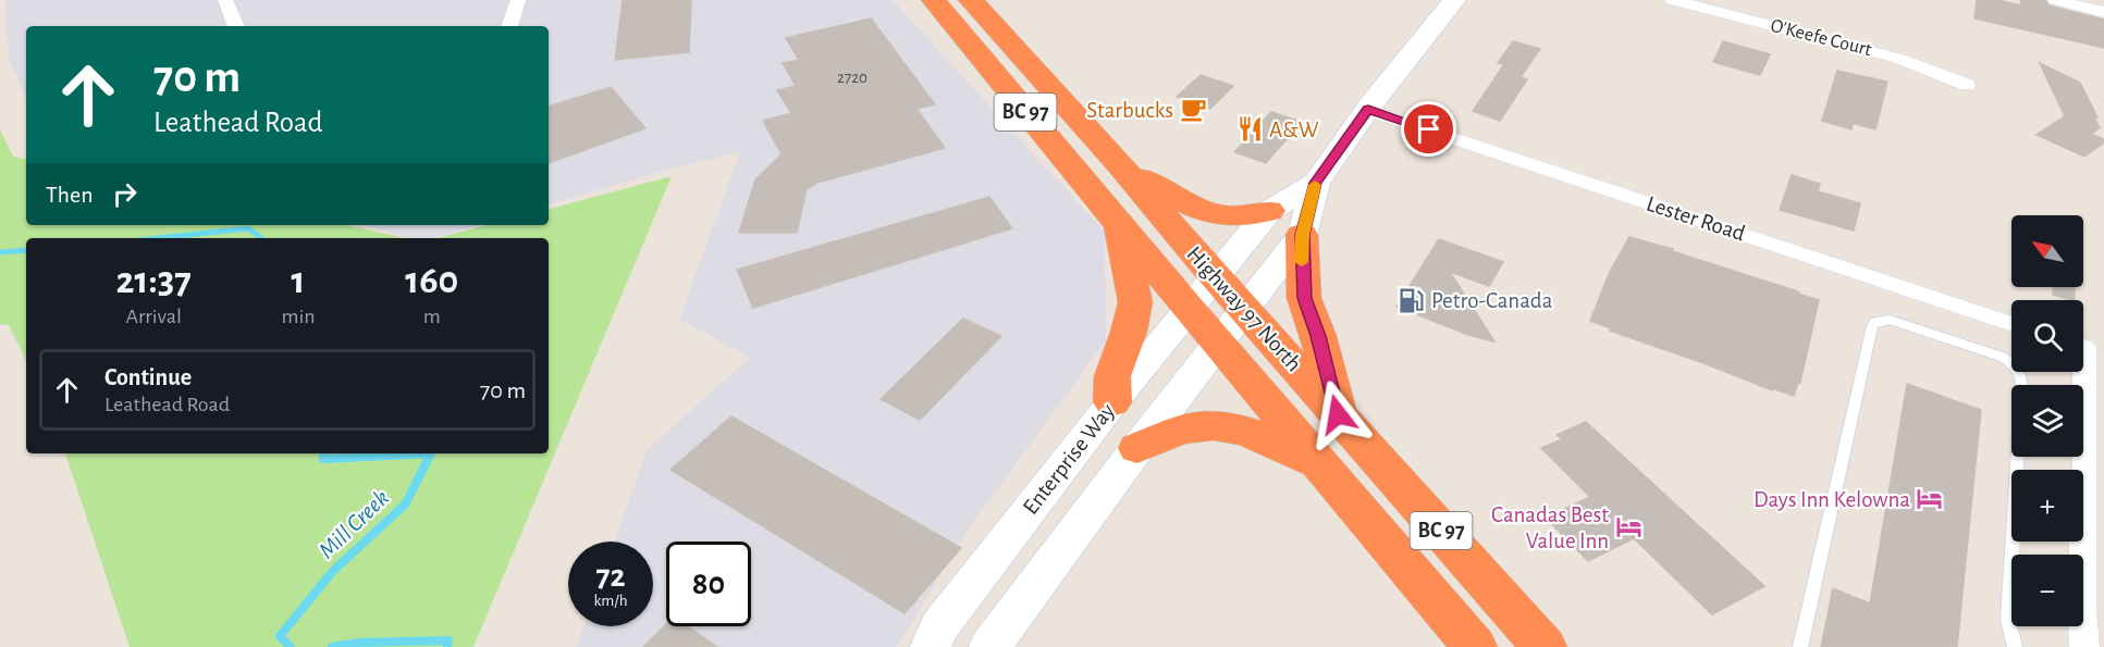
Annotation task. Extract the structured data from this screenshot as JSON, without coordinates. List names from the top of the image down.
{
  "streets": {
    "highway": ["BC 97", "Highway 97 North"],
    "street": ["O'Keefe Court", "Lester Road", "Enterprise Way"]
  },
  "crossings": [
    ["Highway 97 North", "Enterprise Way"]
  ],
  "water": ["Mill Creek"],
  "places": {
    "cafe": ["Starbucks"],
    "restaurant": ["A&W"],
    "fuel station": ["Petro-Canada"],
    "hotel": ["Days Inn Kelowna", "Canadas Best Value Inn"]
  },
  "house_numbers": ["2720"],
  "north": "top left",
  "page": {
    "turn": ["70 m", "Leathead Road"],
    "then": "Then",
    "map_buttons": ["+", "−"],
    "eta": [
      "21:37",
      "Arrival",
      "1",
      "min",
      "160",
      "m"
    ],
    "list": [
      {
        "name": "Continue",
        "note": "Leathead Road",
        "value": "70 m"
      }
    ],
    "speed": "72 km/h",
    "limit": "80"
  }
}
